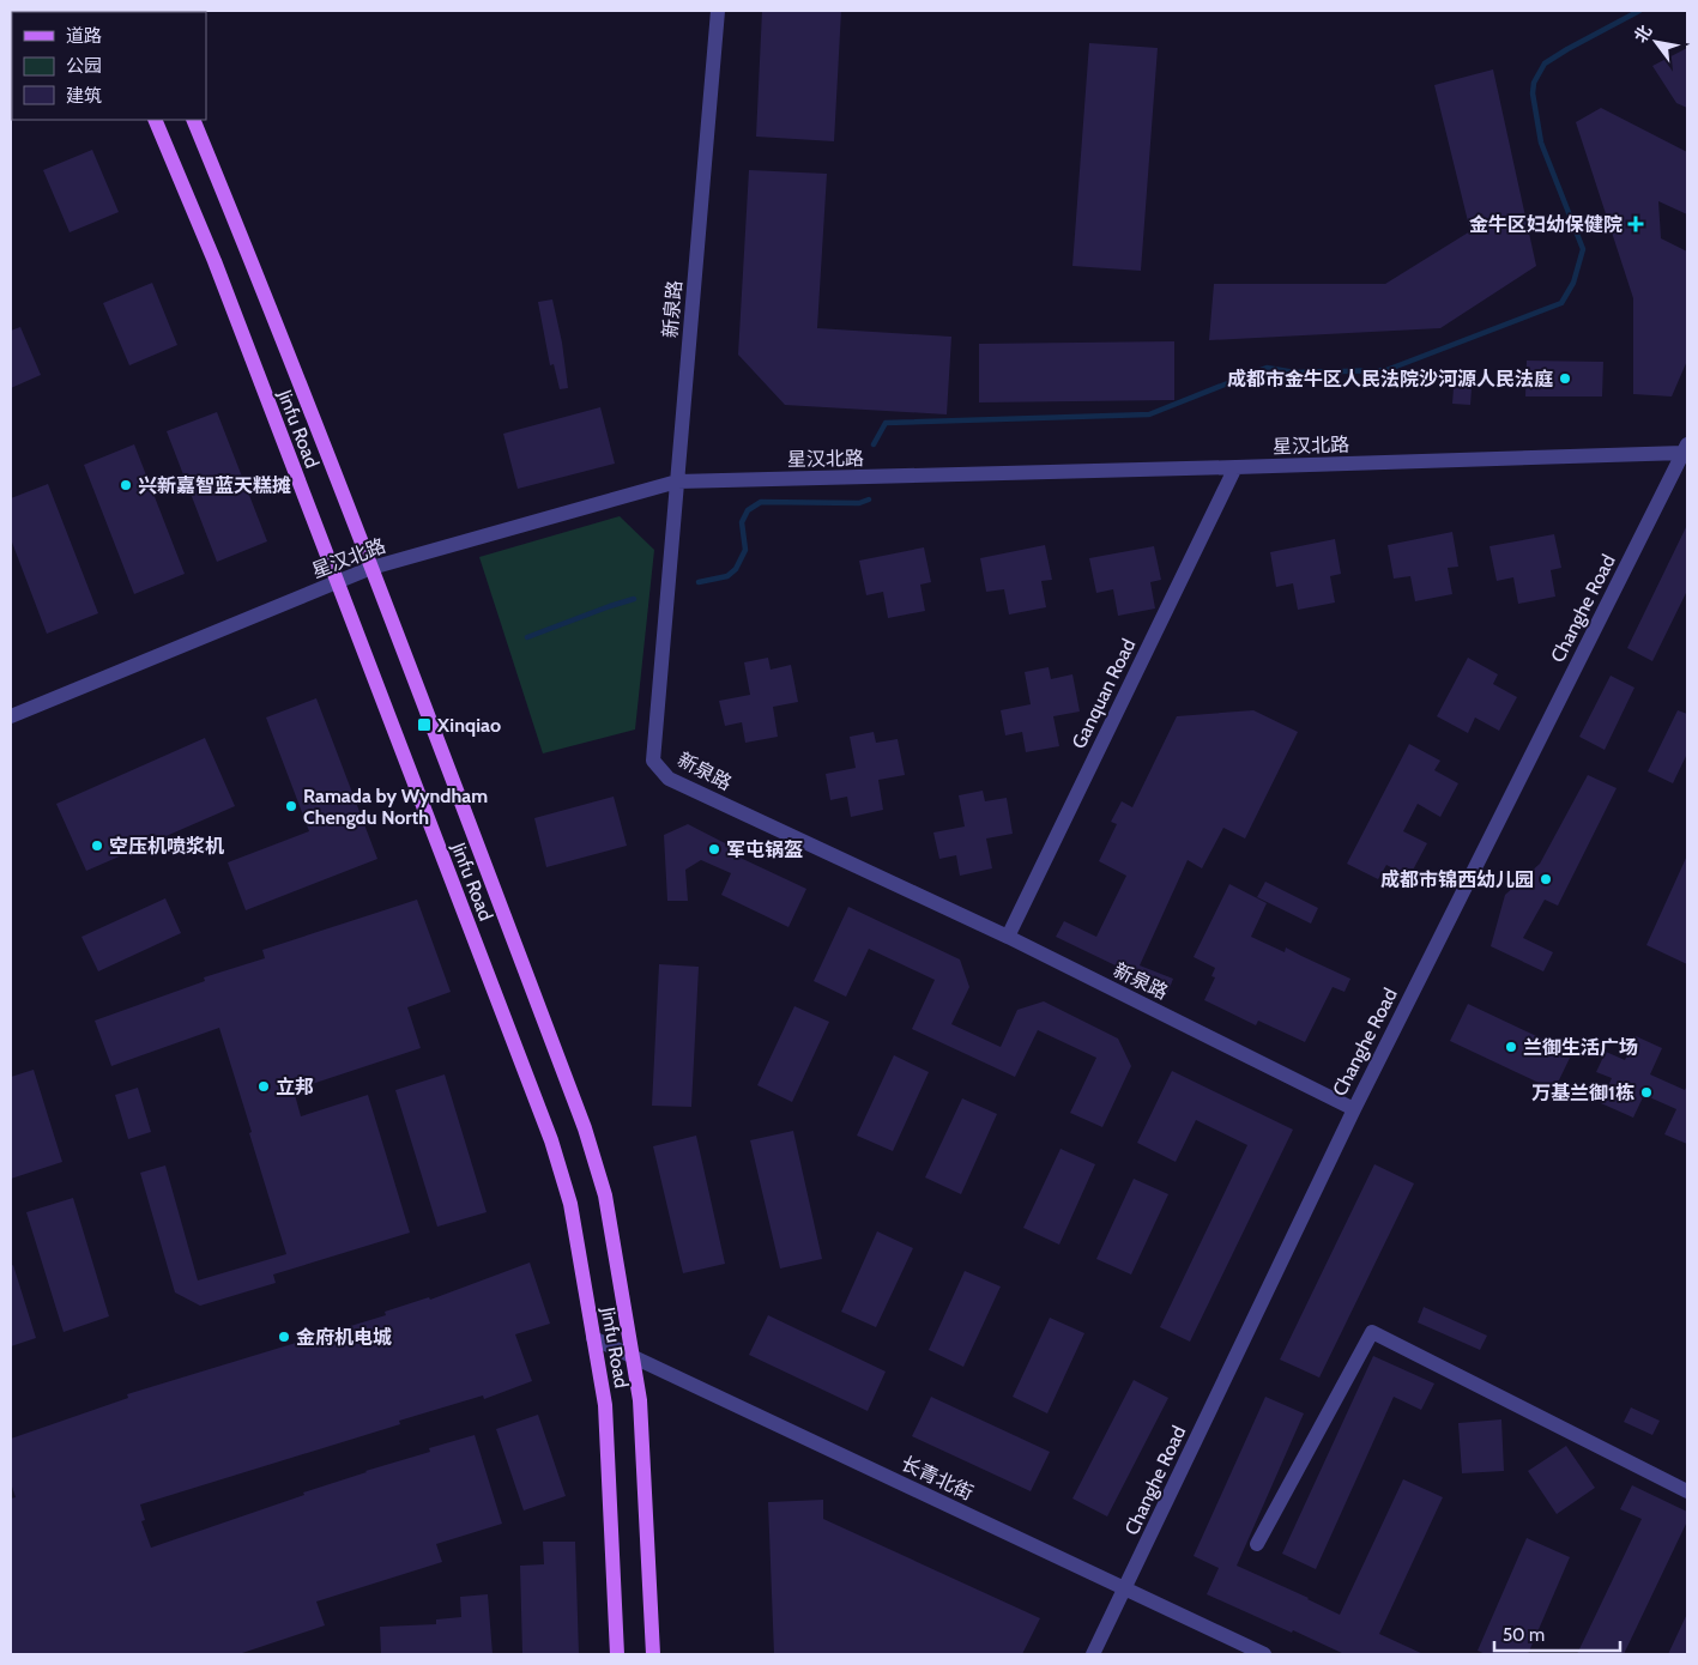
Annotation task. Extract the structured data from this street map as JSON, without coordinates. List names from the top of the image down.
{
  "streets": {
    "main road": ["Jinfu Road"],
    "street": [
      "新泉路",
      "星汉北路",
      "Changhe Road",
      "Ganquan Road",
      "长青北街"
    ]
  },
  "crossings": [
    ["新泉路", "星汉北路"],
    ["新泉路", "Changhe Road"],
    ["新泉路", "Ganquan Road"],
    ["Jinfu Road", "星汉北路"],
    ["Jinfu Road", "长青北街"],
    ["星汉北路", "Changhe Road"],
    ["星汉北路", "Ganquan Road"],
    ["Changhe Road", "长青北街"]
  ],
  "places": {
    "health": ["金牛区妇幼保健院"],
    "other": [
      "成都市金牛区人民法院沙河源人民法庭",
      "兴新嘉智蓝天糕摊",
      "Ramada by Wyndham Chengdu North",
      "空压机喷浆机",
      "军屯锅盔",
      "成都市锦西幼儿园",
      "兰御生活广场",
      "立邦",
      "万基兰御1栋",
      "金府机电城"
    ],
    "transit": ["Xinqiao"]
  },
  "legend": ["道路", "公园", "建筑"],
  "scale_bar": "50 m",
  "north": "top left"
}
